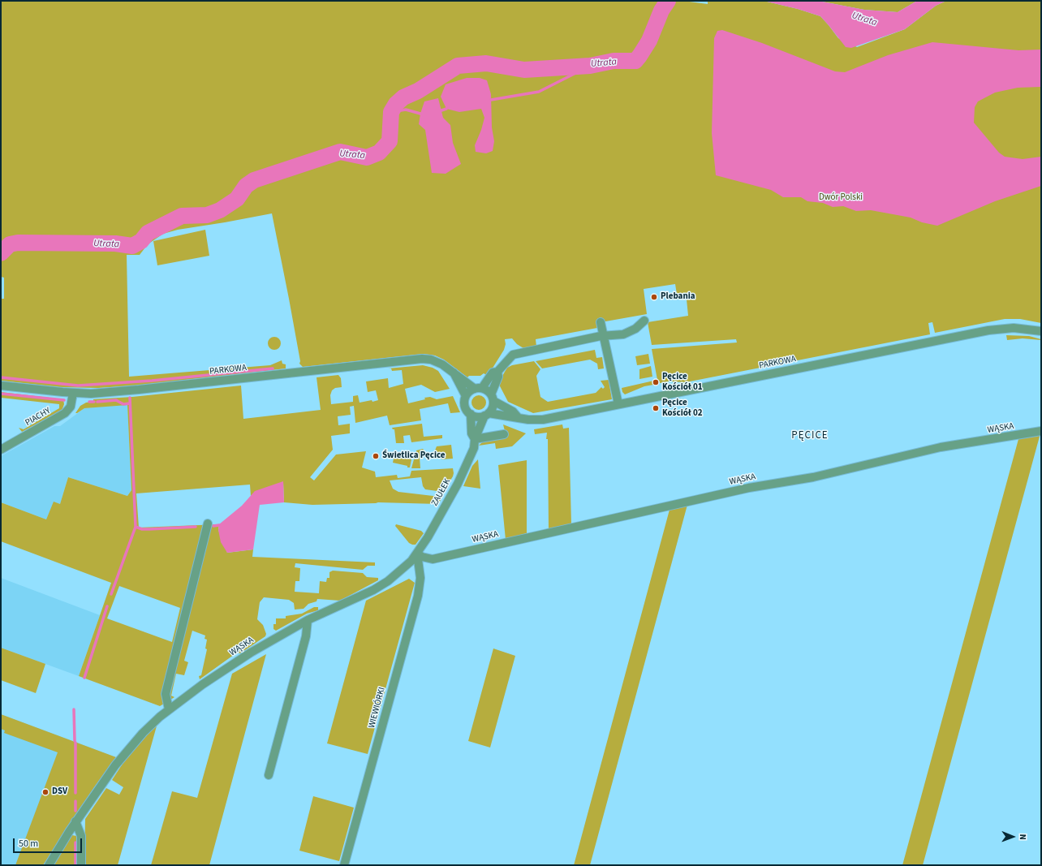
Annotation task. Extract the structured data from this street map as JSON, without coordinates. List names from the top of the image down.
{
  "streets": {
    "street": [
      "PARKOWA",
      "PIACHY",
      "WĄSKA",
      "ZAUŁEK",
      "WIEWIÓRKI"
    ]
  },
  "crossings": [
    ["PARKOWA", "PIACHY"],
    ["PARKOWA", "ZAUŁEK"],
    ["WĄSKA", "ZAUŁEK"],
    ["WĄSKA", "WIEWIÓRKI"],
    ["ZAUŁEK", "WIEWIÓRKI"]
  ],
  "districts": ["PĘCICE"],
  "water": ["Utrata"],
  "parks": ["Dwór Polski"],
  "places": [
    "Plebania",
    "Pęcice Kościół 01",
    "Pęcice Kościół 02",
    "Świetlica Pęcice",
    "DSV"
  ],
  "scale_bar": "50 m",
  "north": "right"
}
